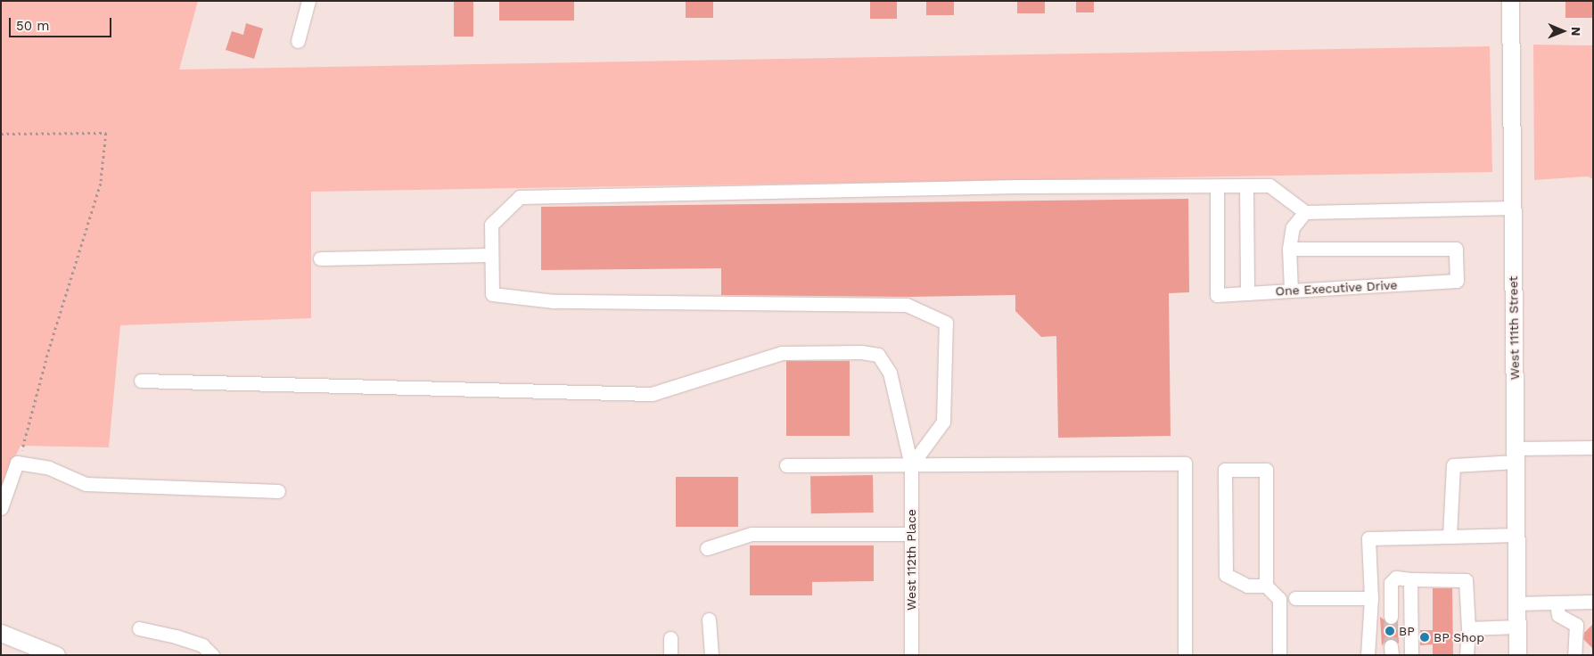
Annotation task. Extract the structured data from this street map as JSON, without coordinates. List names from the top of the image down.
{
  "streets": {
    "main road": ["West 111th Street"],
    "street": ["One Executive Drive", "West 112th Place"]
  },
  "places": ["BP", "BP Shop"],
  "scale_bar": "50 m",
  "north": "right"
}
